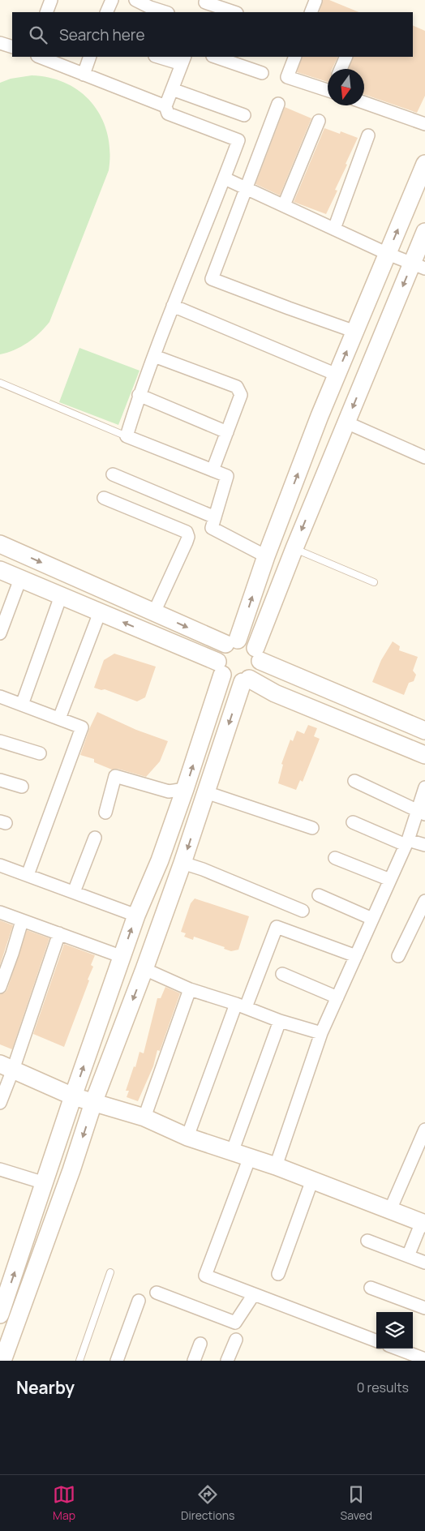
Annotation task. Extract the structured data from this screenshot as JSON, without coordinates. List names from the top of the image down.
{
  "north": "bottom",
  "page": {
    "search": "Search here",
    "heading": ["Nearby", "0 results"],
    "nav": ["Map", "Directions", "Saved"]
  }
}
